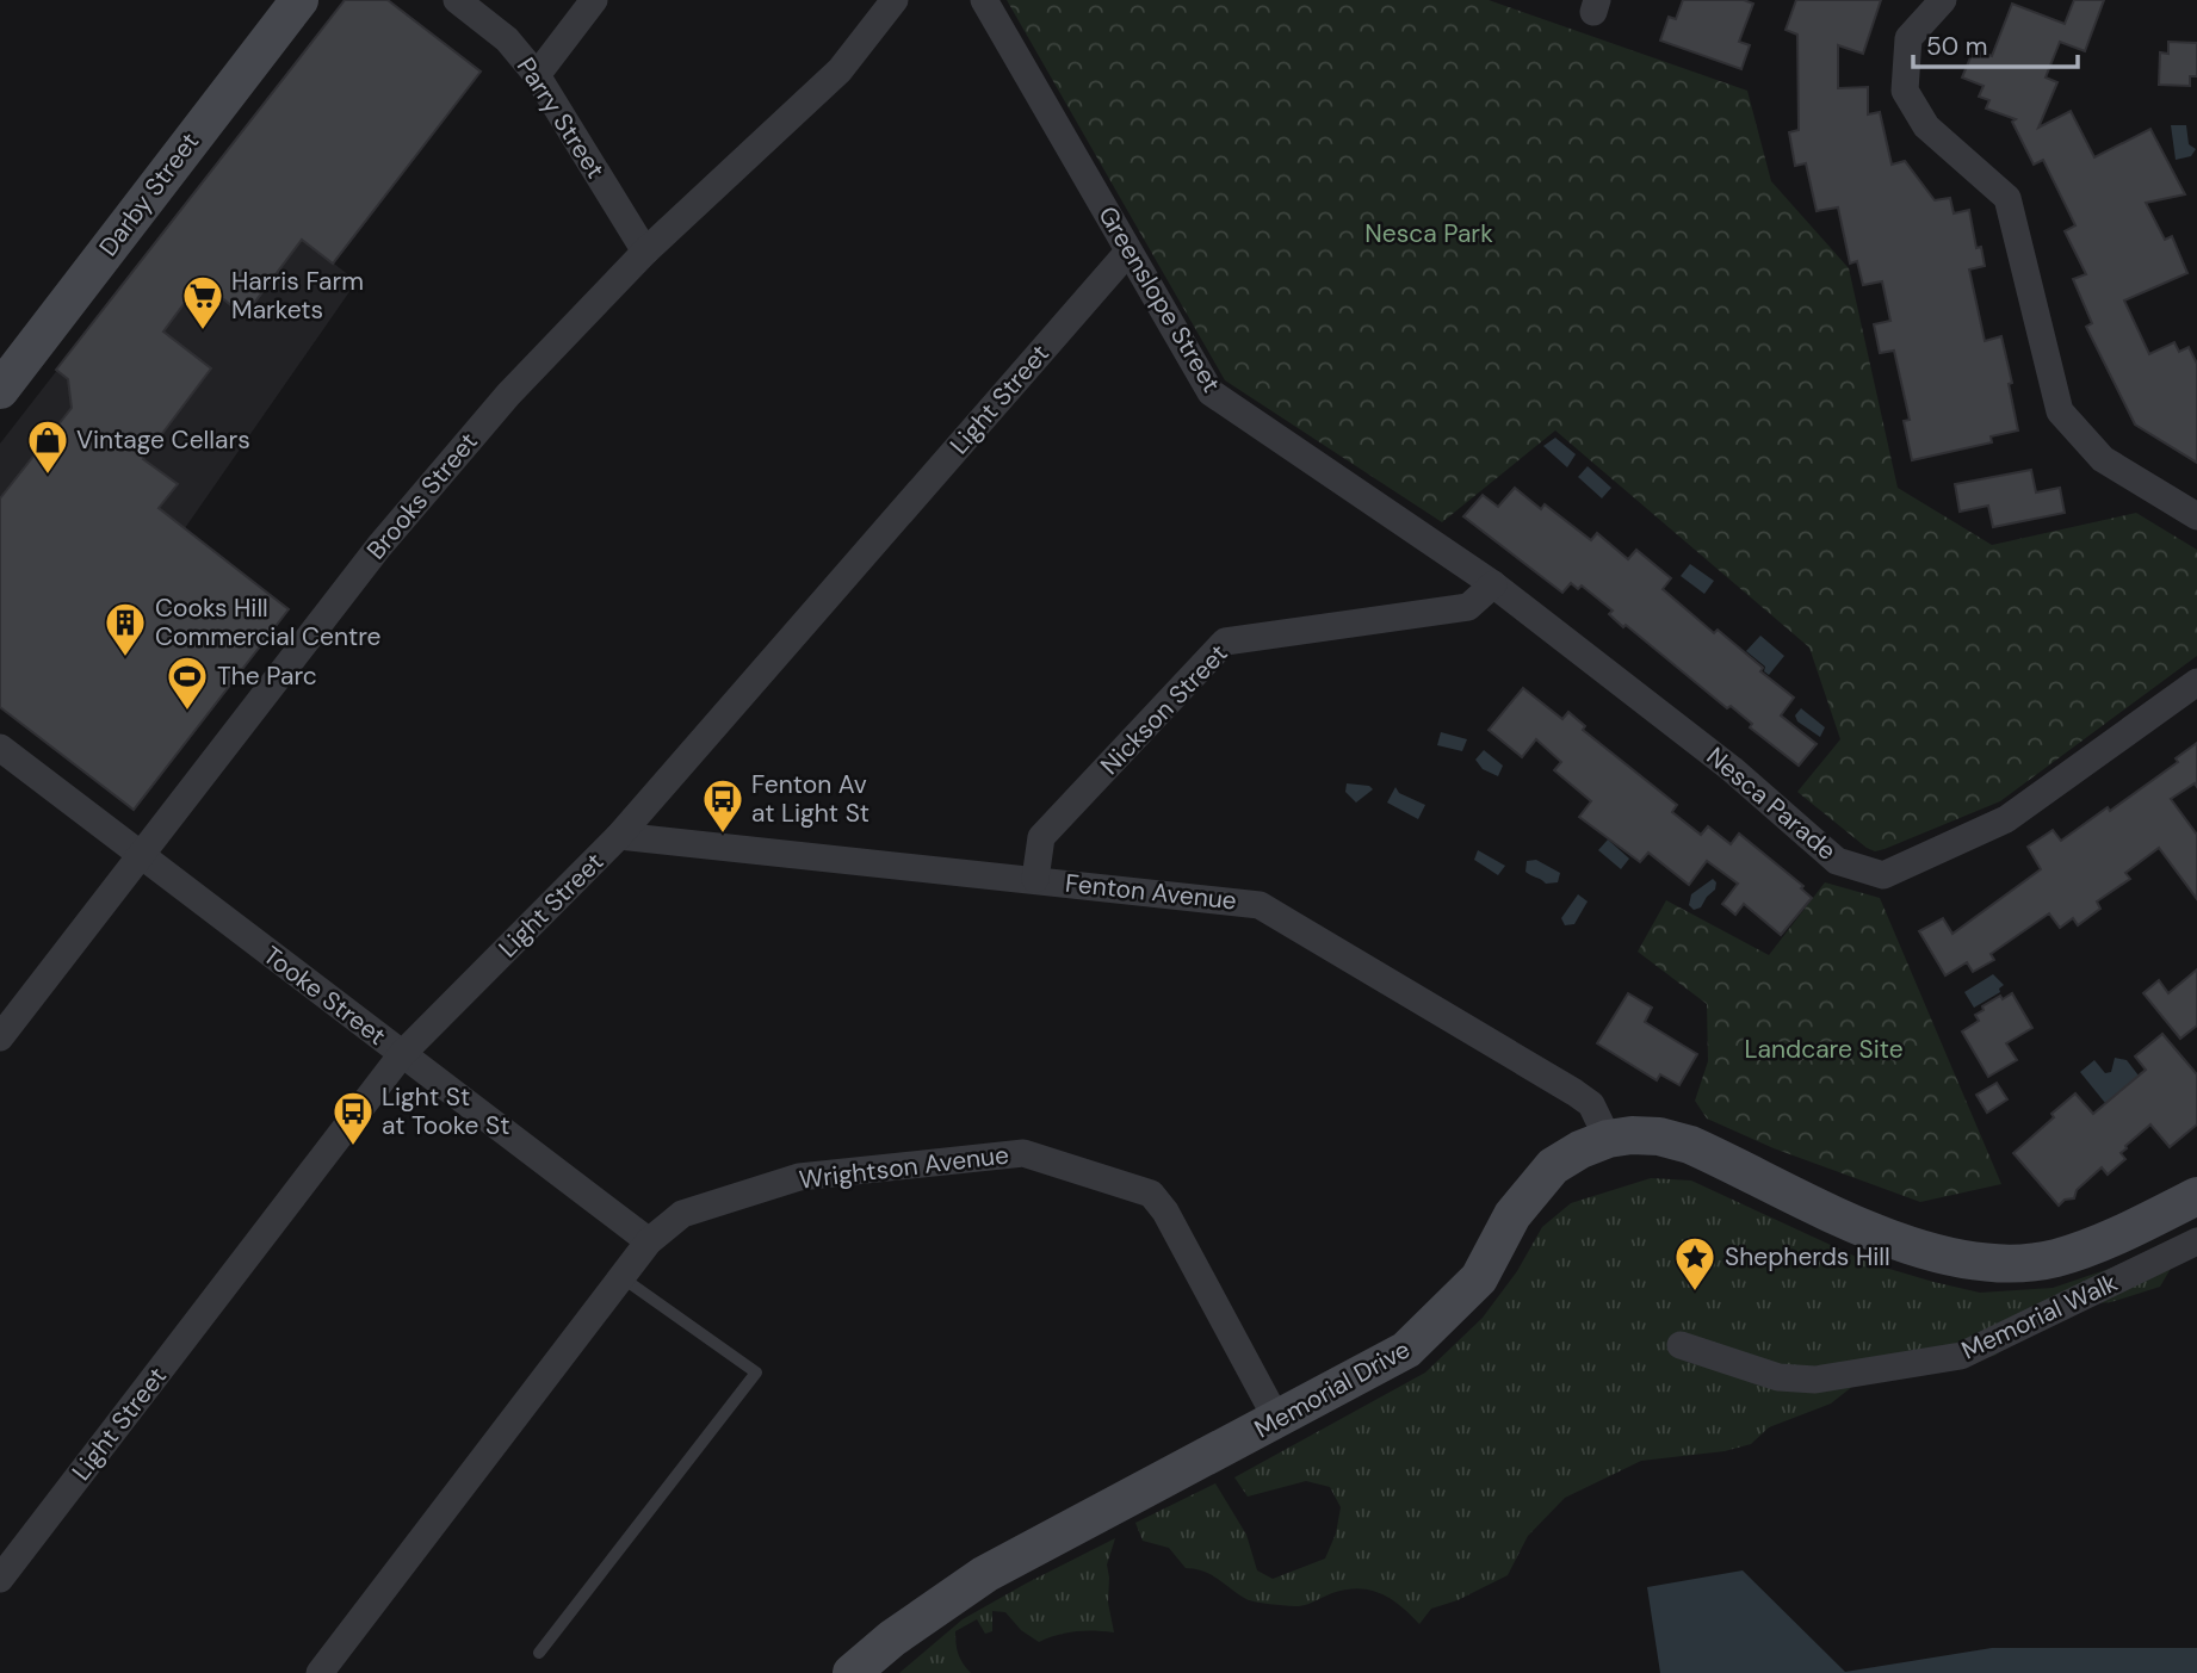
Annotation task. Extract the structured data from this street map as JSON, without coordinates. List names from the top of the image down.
{
  "streets": {
    "main road": ["Darby Street", "Memorial Drive"],
    "street": [
      "Parry Street",
      "Greenslope Street",
      "Light Street",
      "Brooks Street",
      "Nickson Street",
      "Nesca Parade",
      "Fenton Avenue",
      "Tooke Street",
      "Wrightson Avenue",
      "Memorial Walk"
    ]
  },
  "crossings": [
    ["Parry Street", "Brooks Street"],
    ["Greenslope Street", "Light Street"],
    ["Greenslope Street", "Nickson Street"],
    ["Greenslope Street", "Nesca Parade"],
    ["Light Street", "Fenton Avenue"],
    ["Light Street", "Tooke Street"],
    ["Brooks Street", "Tooke Street"],
    ["Nickson Street", "Nesca Parade"],
    ["Nickson Street", "Fenton Avenue"],
    ["Fenton Avenue", "Memorial Drive"],
    ["Tooke Street", "Wrightson Avenue"],
    ["Wrightson Avenue", "Memorial Drive"]
  ],
  "parks": ["Nesca Park", "Landcare Site"],
  "places": {
    "supermarket": ["Harris Farm Markets"],
    "shop": ["Vintage Cellars"],
    "building": ["Cooks Hill Commercial Centre"],
    "sports": ["The Parc"],
    "bus stop": ["Fenton Av at Light St", "Light St at Tooke St"],
    "place": ["Shepherds Hill"]
  },
  "scale_bar": "50 m"
}
